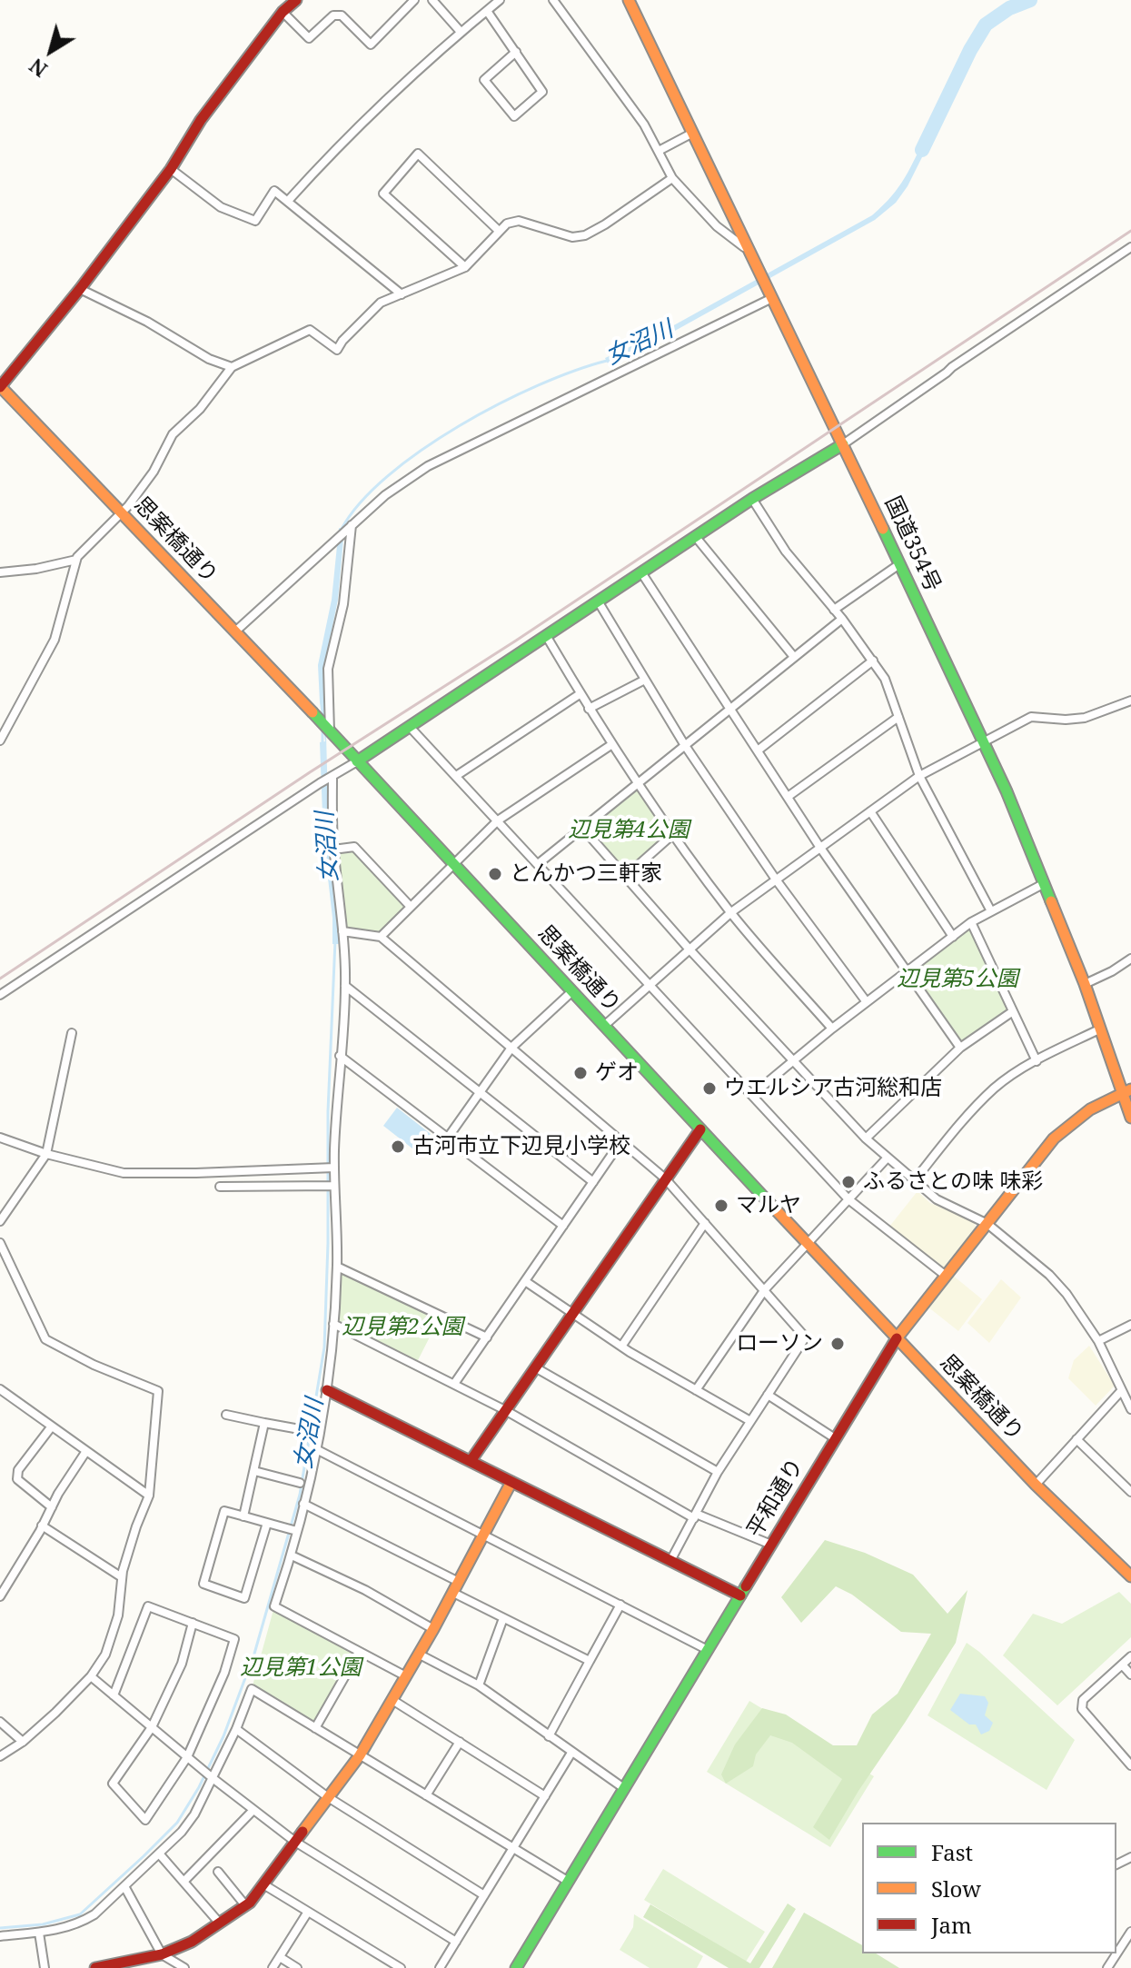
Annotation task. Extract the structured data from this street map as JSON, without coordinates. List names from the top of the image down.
{
  "streets": {
    "main road": ["思案橋通り", "国道354号", "平和通り"]
  },
  "crossings": [
    ["思案橋通り", "平和通り"],
    ["国道354号", "平和通り"]
  ],
  "water": ["女沼川"],
  "parks": [
    "辺見第4公園",
    "辺見第5公園",
    "辺見第2公園",
    "辺見第1公園"
  ],
  "places": [
    "とんかつ三軒家",
    "ゲオ",
    "ウエルシア古河総和店",
    "古河市立下辺見小学校",
    "ふるさとの味 味彩",
    "マルヤ",
    "ローソン"
  ],
  "legend": ["Fast", "Slow", "Jam"],
  "north": "bottom left"
}
